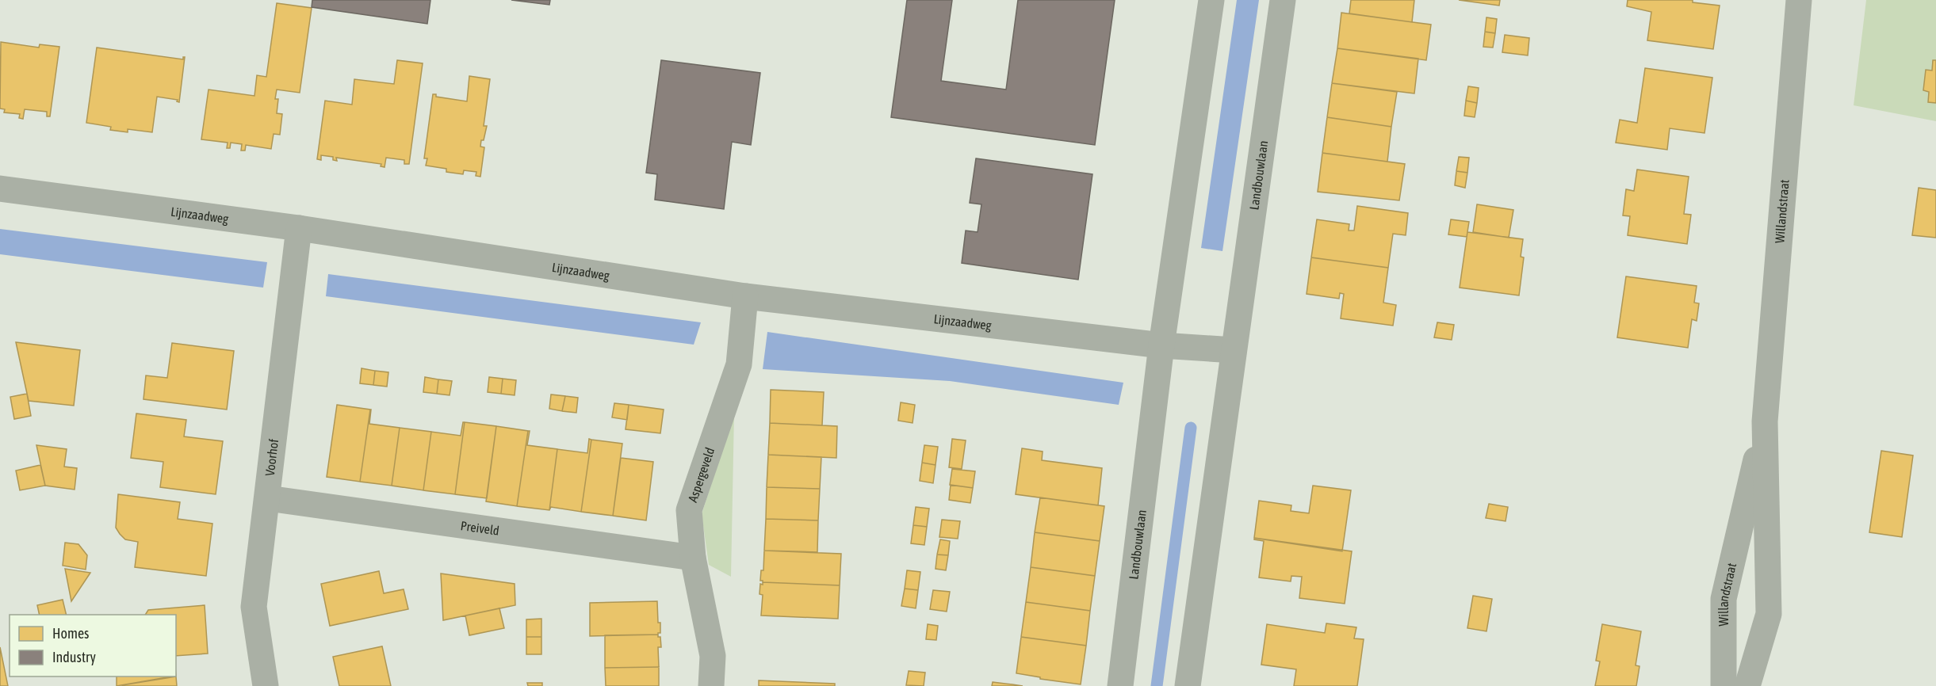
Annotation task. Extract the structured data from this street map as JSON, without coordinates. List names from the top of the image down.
{
  "streets": {
    "street": [
      "Landbouwlaan",
      "Willandstraat",
      "Lijnzaadweg",
      "Voorhof",
      "Aspergeveld",
      "Preiveld"
    ]
  },
  "crossings": [
    ["Landbouwlaan", "Lijnzaadweg"],
    ["Lijnzaadweg", "Voorhof"],
    ["Lijnzaadweg", "Aspergeveld"],
    ["Voorhof", "Preiveld"],
    ["Aspergeveld", "Preiveld"]
  ],
  "legend": ["Homes", "Industry"]
}
